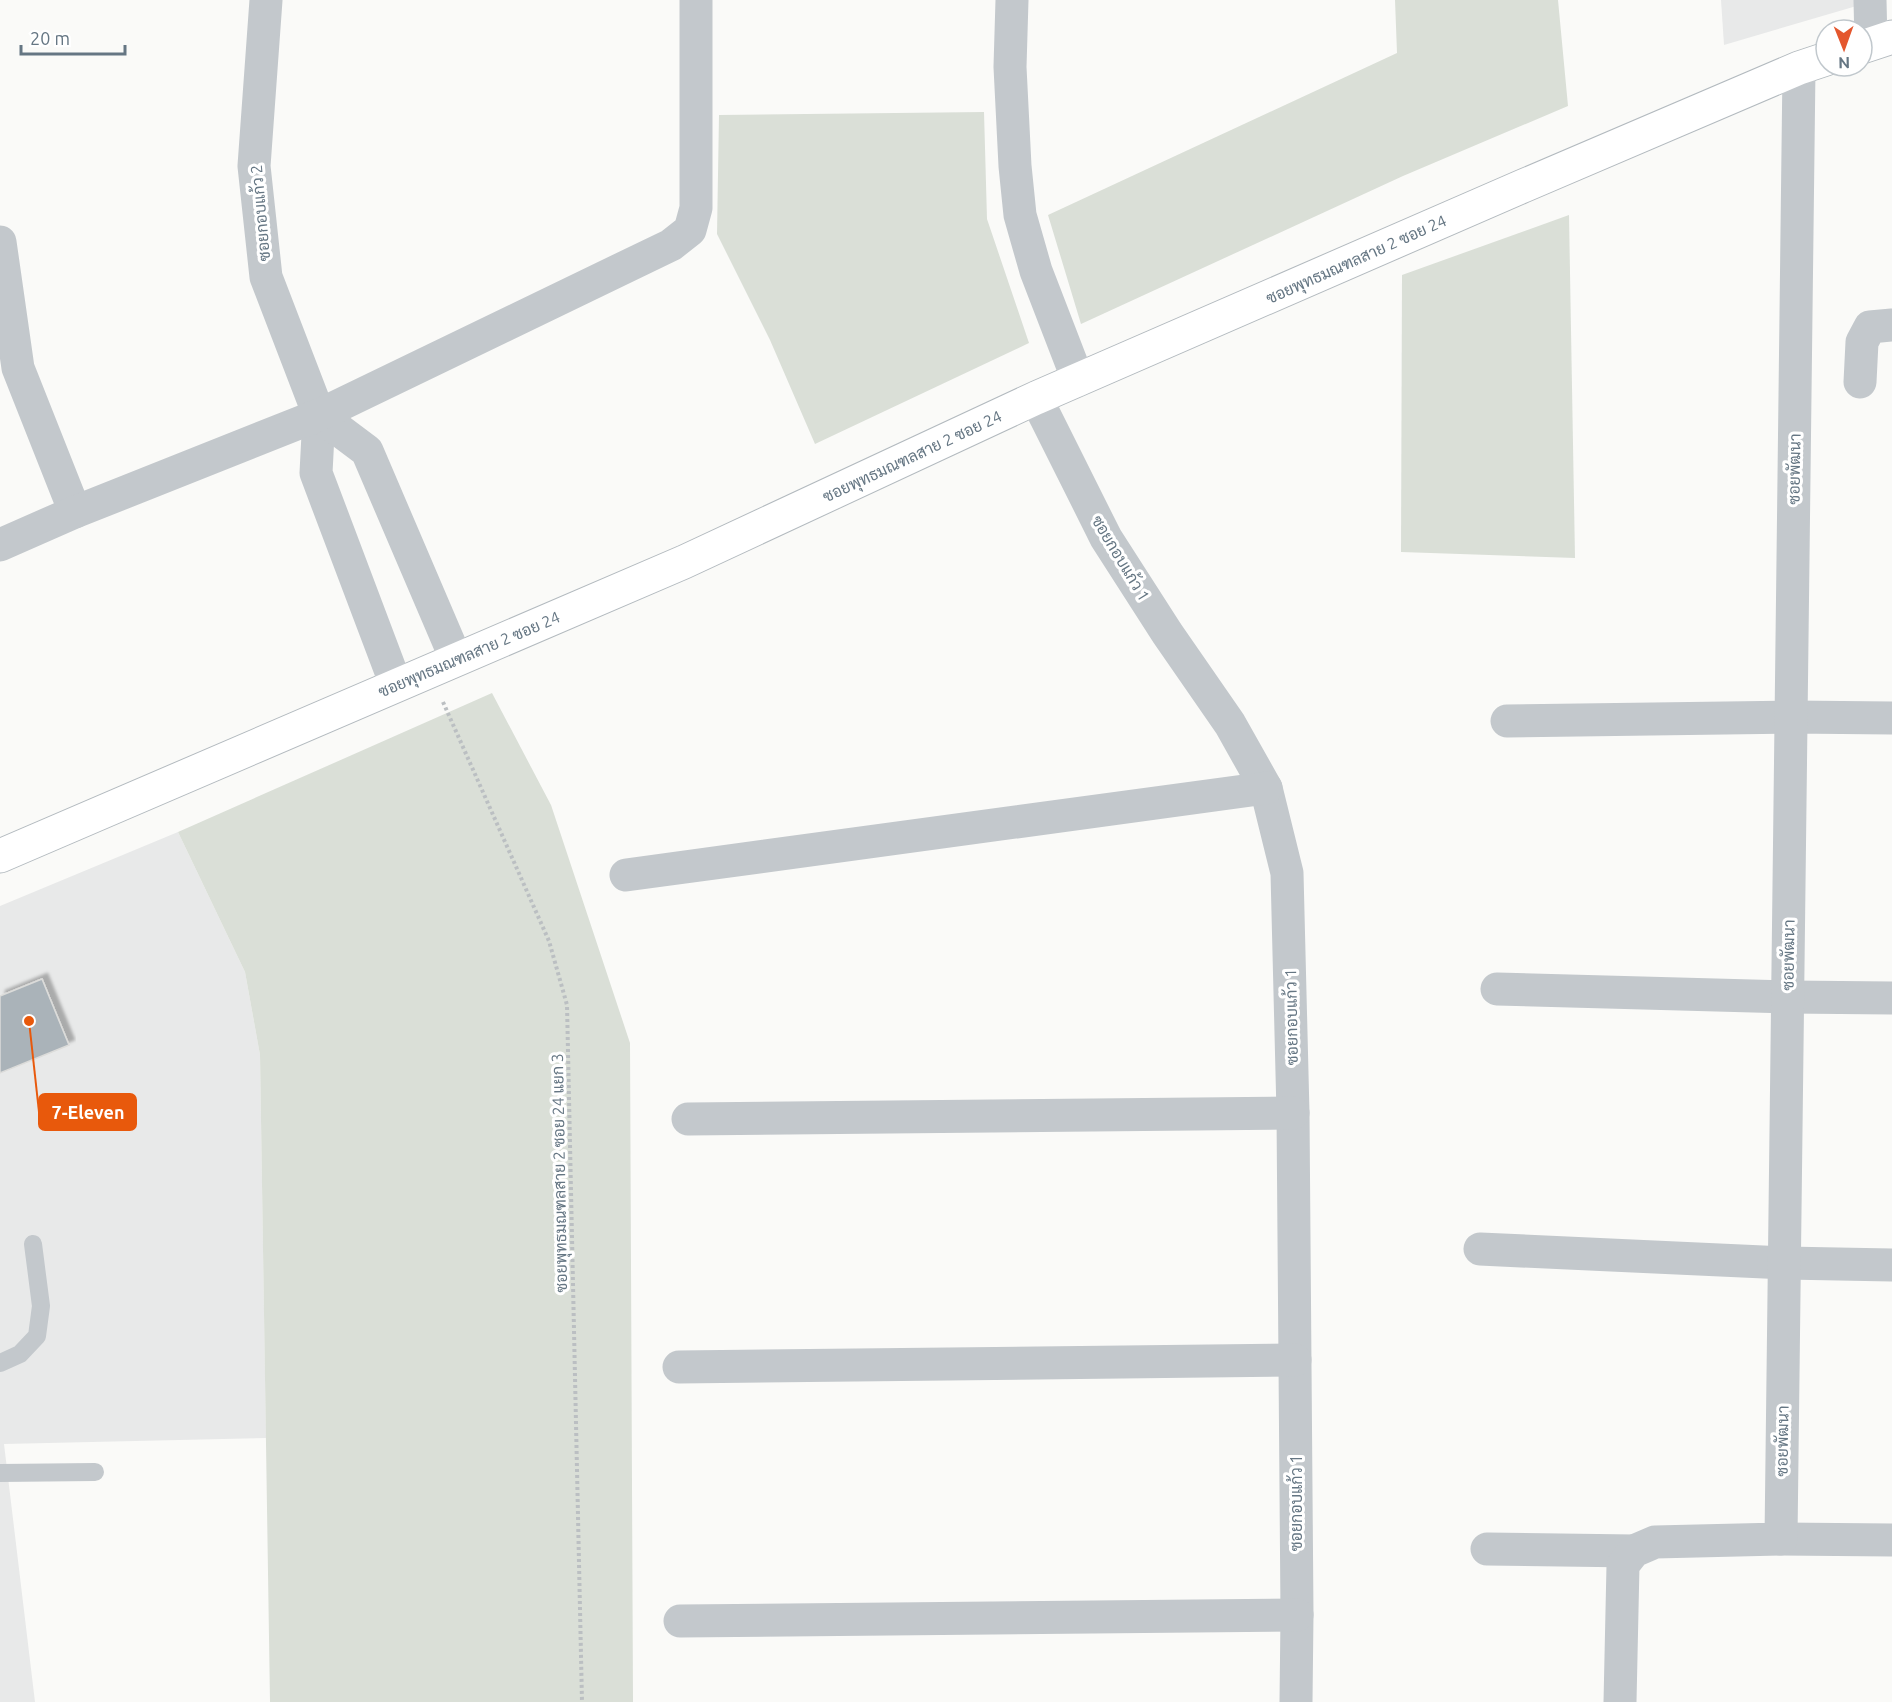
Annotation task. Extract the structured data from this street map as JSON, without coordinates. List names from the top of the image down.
{
  "streets": {
    "street": [
      "ซอยกอบแก้ว 2",
      "ซอยพุทธมณฑลสาย 2 ซอย 24",
      "ซอยพัฒนา",
      "ซอยกอบแก้ว 1"
    ],
    "path": ["ซอยพุทธมณฑลสาย 2 ซอย 24 แยก 3"]
  },
  "crossings": [
    ["ซอยกอบแก้ว 2", "ซอยพุทธมณฑลสาย 2 ซอย 24"],
    ["ซอยพุทธมณฑลสาย 2 ซอย 24", "ซอยพัฒนา"],
    ["ซอยพุทธมณฑลสาย 2 ซอย 24", "ซอยกอบแก้ว 1"],
    ["ซอยพุทธมณฑลสาย 2 ซอย 24", "ซอยพุทธมณฑลสาย 2 ซอย 24 แยก 3"]
  ],
  "places": ["7-Eleven"],
  "scale_bar": "20 m",
  "north": "bottom"
}
